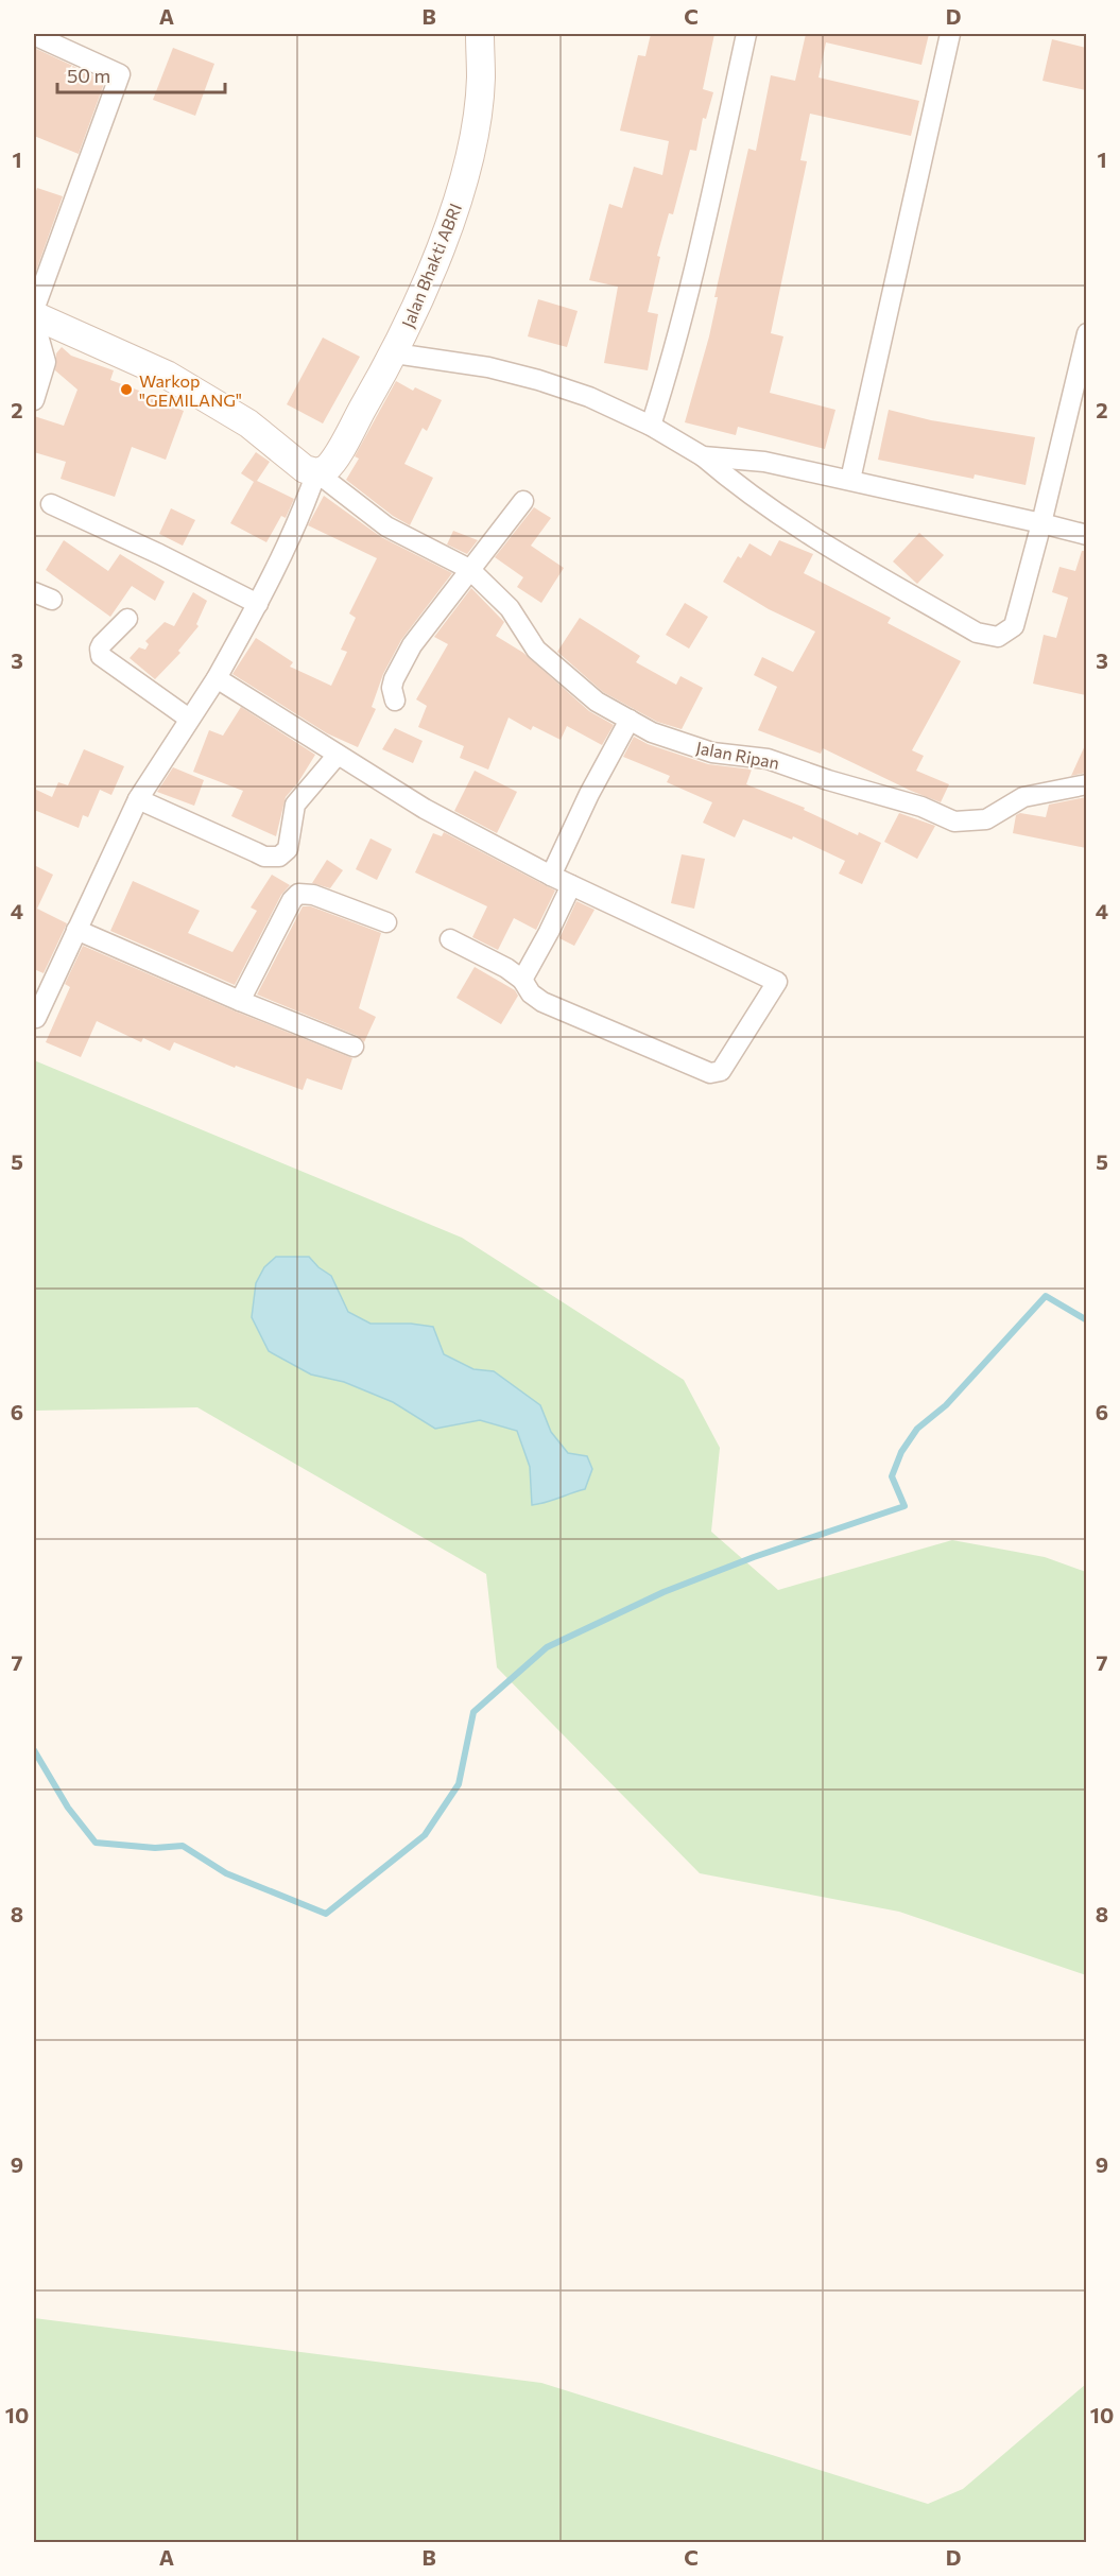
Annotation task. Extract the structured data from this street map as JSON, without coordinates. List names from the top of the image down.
{
  "streets": {
    "street": ["Jalan Bhakti ABRI", "Jalan Ripan"]
  },
  "crossings": [
    ["Jalan Bhakti ABRI", "Jalan Ripan"]
  ],
  "places": ["Warkop \"GEMILANG\""],
  "scale_bar": "50 m",
  "grid": {
    "columns": [
      "A",
      "B",
      "C",
      "D"
    ],
    "rows": [
      "1",
      "2",
      "3",
      "4",
      "5",
      "6",
      "7",
      "8",
      "9",
      "10"
    ]
  }
}
